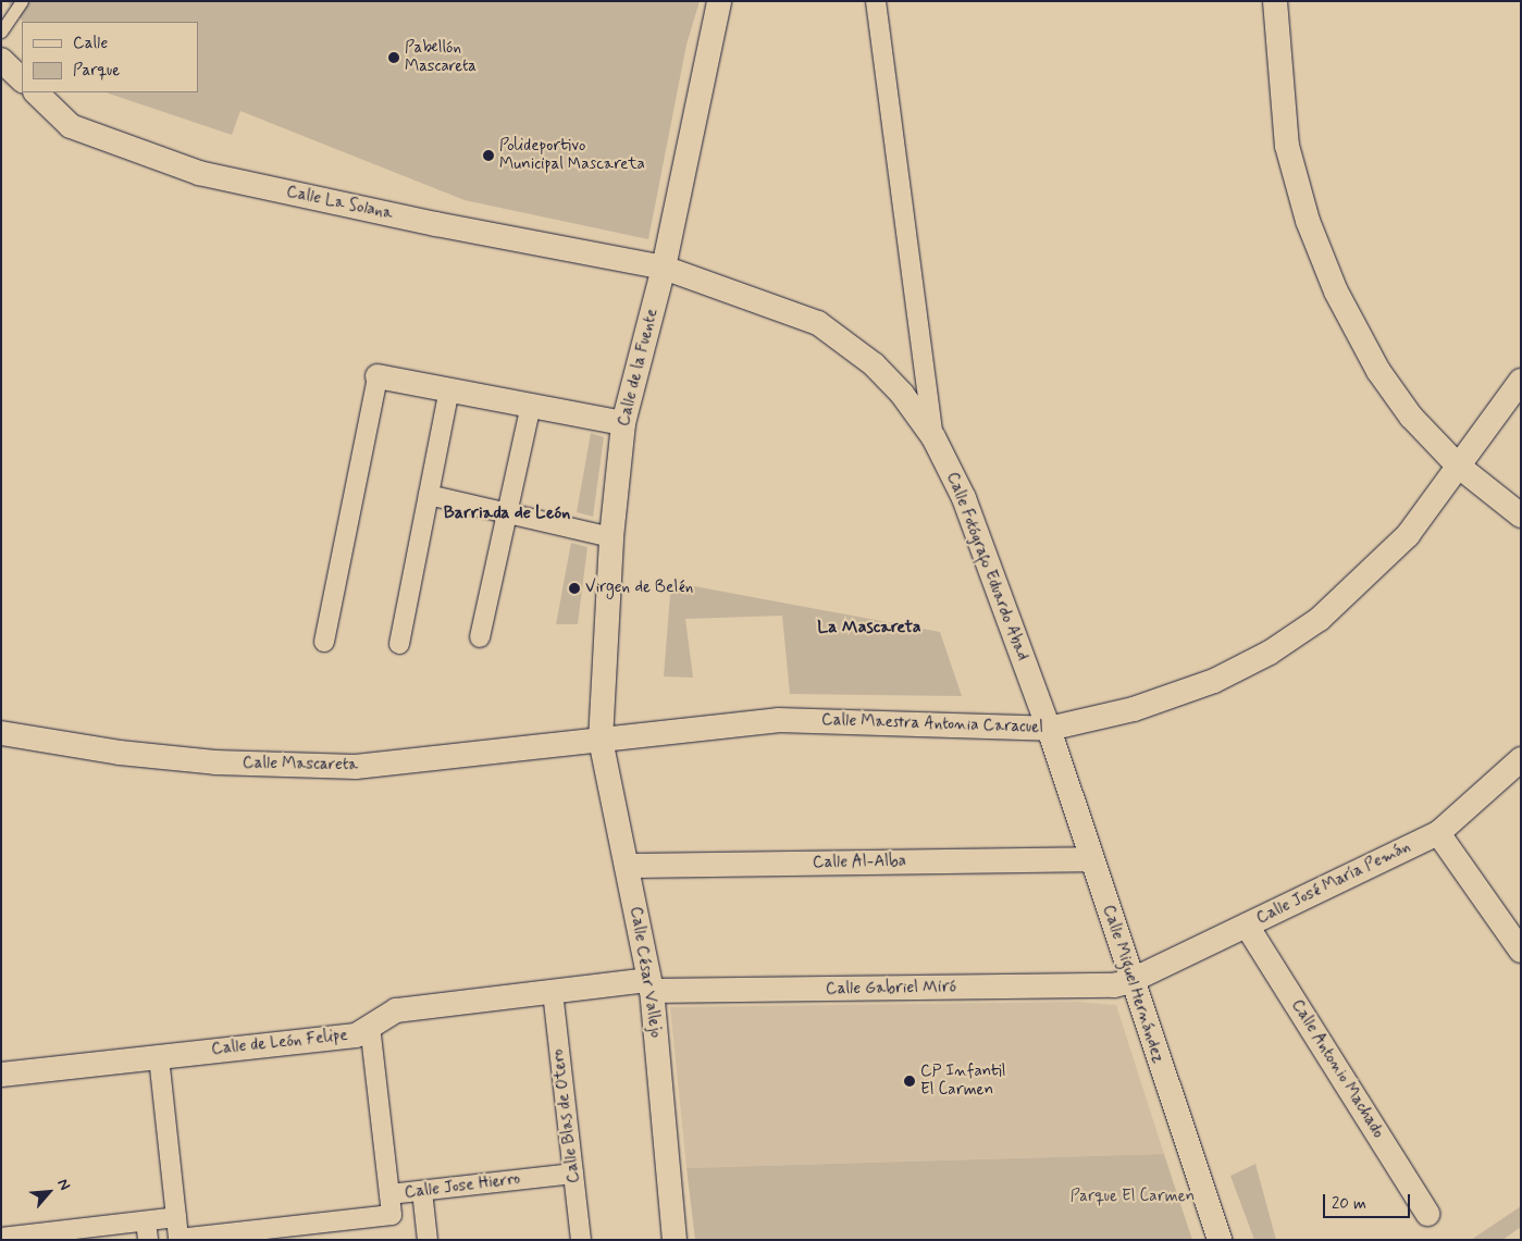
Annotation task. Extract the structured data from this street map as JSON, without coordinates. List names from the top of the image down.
{
  "streets": {
    "street": [
      "Calle La Solana",
      "Calle de la Fuente",
      "Calle Fotógrafo Eduardo Abad",
      "Calle Maestra Antonia Caracuel",
      "Calle Mascareta",
      "Calle Al-Alba",
      "Calle José María Pemán",
      "Calle César Vallejo",
      "Calle Miguel Hernández",
      "Calle Gabriel Miró",
      "Calle de León Felipe",
      "Calle Antonio Machado",
      "Calle Blas de Otero",
      "Calle Jose Hierro"
    ]
  },
  "crossings": [
    ["Calle La Solana", "Calle de la Fuente"],
    ["Calle La Solana", "Calle Fotógrafo Eduardo Abad"],
    ["Calle de la Fuente", "Calle Fotógrafo Eduardo Abad"],
    ["Calle de la Fuente", "Calle Maestra Antonia Caracuel"],
    ["Calle de la Fuente", "Calle Mascareta"],
    ["Calle de la Fuente", "Calle César Vallejo"],
    ["Calle Fotógrafo Eduardo Abad", "Calle Maestra Antonia Caracuel"],
    ["Calle Fotógrafo Eduardo Abad", "Calle Miguel Hernández"],
    ["Calle Maestra Antonia Caracuel", "Calle Mascareta"],
    ["Calle Maestra Antonia Caracuel", "Calle César Vallejo"],
    ["Calle Maestra Antonia Caracuel", "Calle Miguel Hernández"],
    ["Calle Mascareta", "Calle César Vallejo"],
    ["Calle Al-Alba", "Calle César Vallejo"],
    ["Calle Al-Alba", "Calle Miguel Hernández"],
    ["Calle José María Pemán", "Calle Miguel Hernández"],
    ["Calle José María Pemán", "Calle Gabriel Miró"],
    ["Calle José María Pemán", "Calle Antonio Machado"],
    ["Calle César Vallejo", "Calle Gabriel Miró"],
    ["Calle César Vallejo", "Calle de León Felipe"],
    ["Calle Miguel Hernández", "Calle Gabriel Miró"],
    ["Calle Gabriel Miró", "Calle de León Felipe"],
    ["Calle de León Felipe", "Calle Blas de Otero"],
    ["Calle Blas de Otero", "Calle Jose Hierro"]
  ],
  "districts": ["Barriada de León", "La Mascareta"],
  "parks": ["Parque El Carmen"],
  "places": [
    "Pabellón Mascareta",
    "Polideportivo Municipal Mascareta",
    "Virgen de Belén",
    "CP Infantil El Carmen"
  ],
  "legend": ["Calle", "Parque"],
  "scale_bar": "20 m",
  "north": "top right"
}
